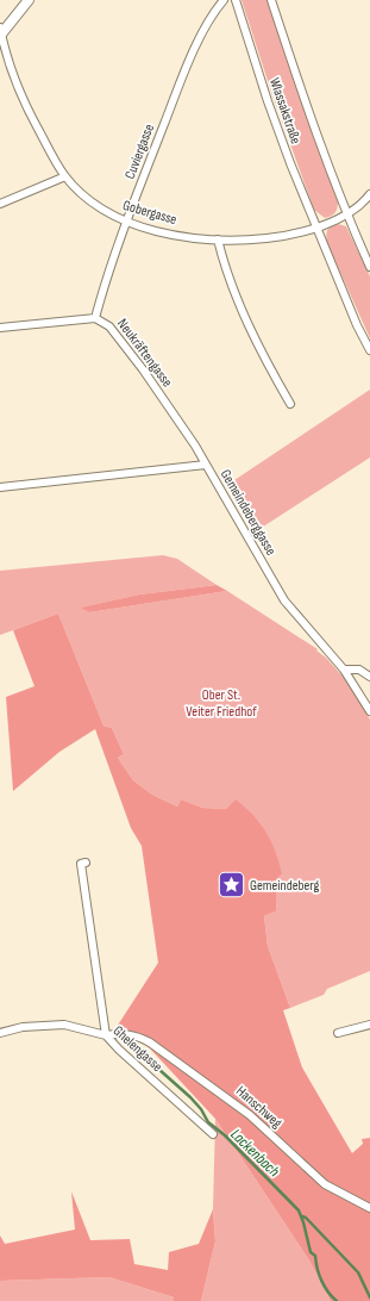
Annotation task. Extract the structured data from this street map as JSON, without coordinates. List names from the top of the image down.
{
  "streets": {
    "street": [
      "Wlassakstraße",
      "Cuviergasse",
      "Gobergasse",
      "Neukräftengasse",
      "Gemeindeberggasse",
      "Ghelengasse",
      "Hanschweg"
    ]
  },
  "crossings": [
    ["Wlassakstraße", "Gobergasse"],
    ["Cuviergasse", "Gobergasse"],
    ["Cuviergasse", "Neukräftengasse"],
    ["Neukräftengasse", "Gemeindeberggasse"],
    ["Ghelengasse", "Hanschweg"]
  ],
  "water": ["Lackenbach"],
  "parks": ["Ober St. Veiter Friedhof"],
  "places": {
    "place": ["Gemeindeberg"]
  }
}
